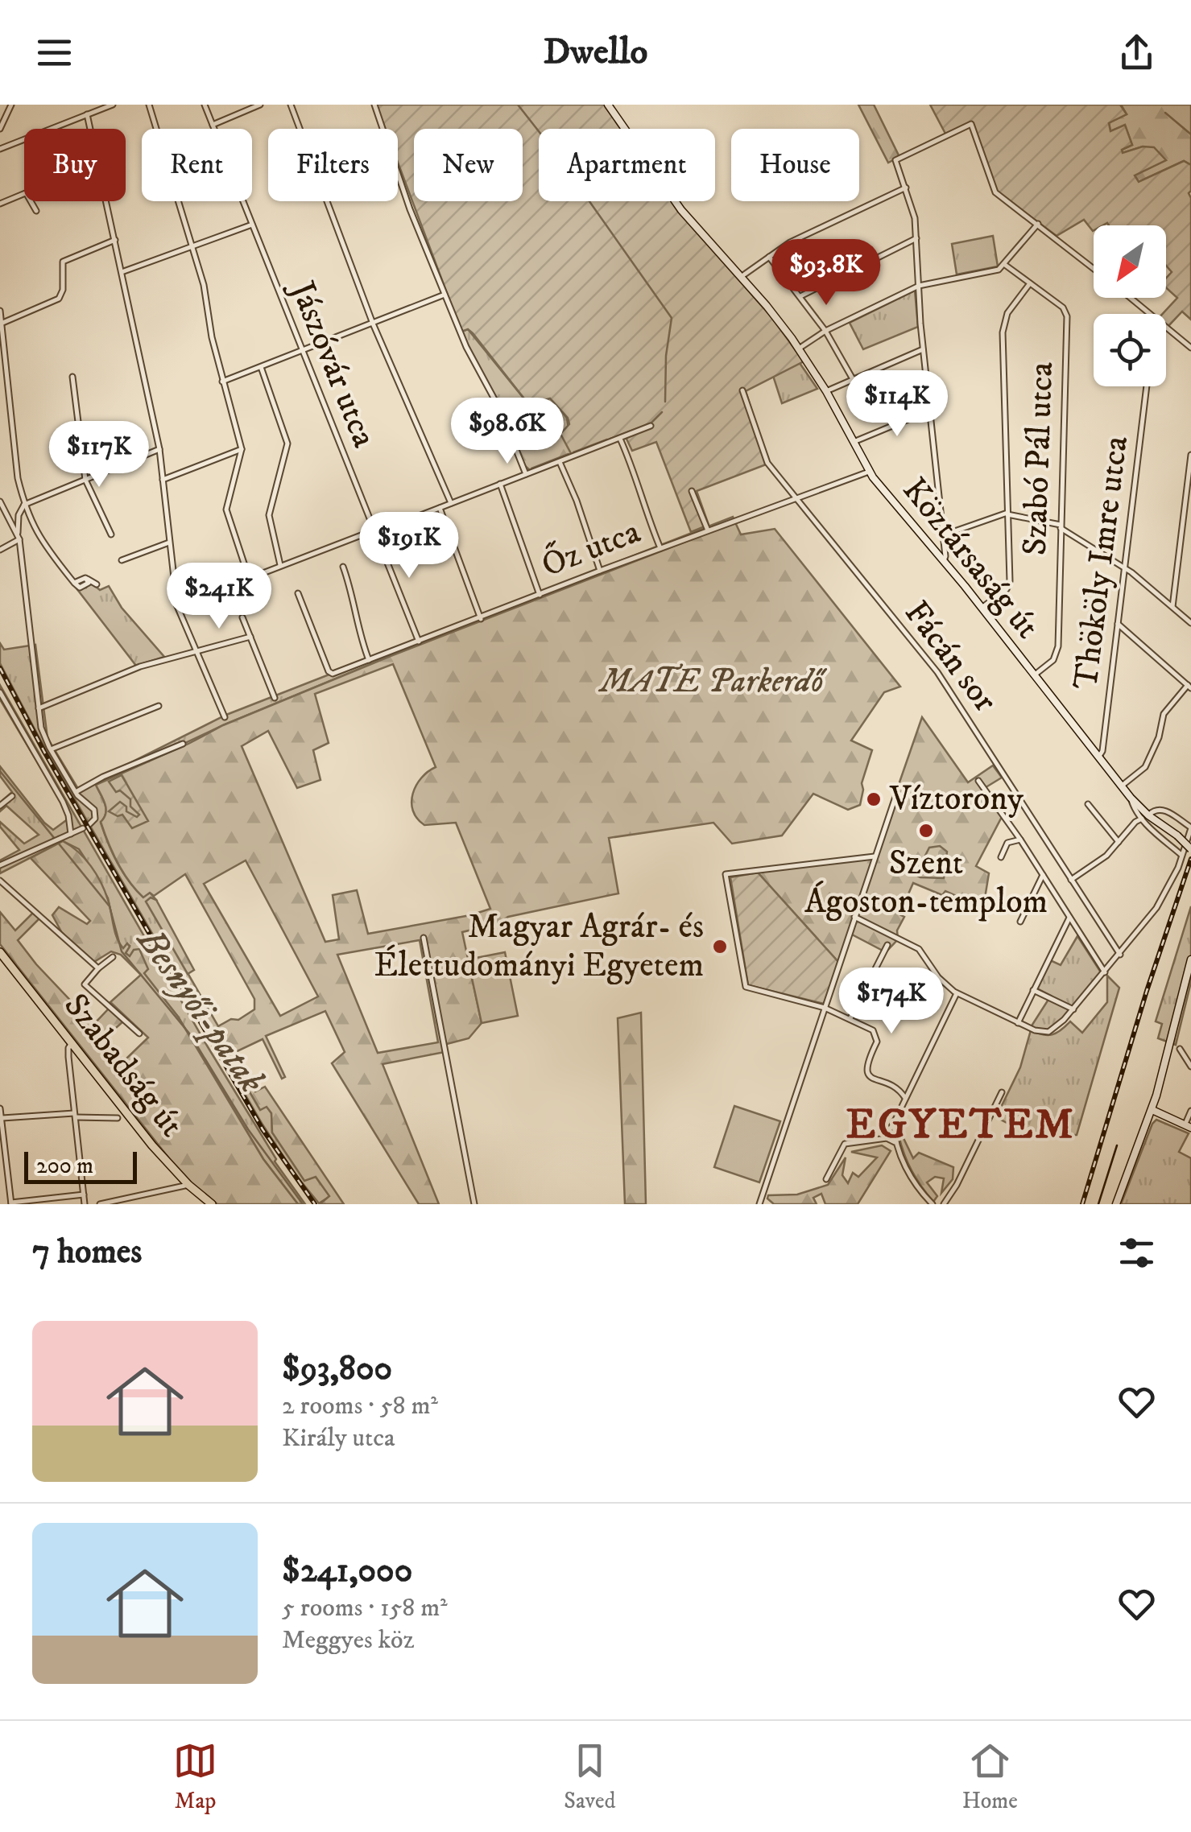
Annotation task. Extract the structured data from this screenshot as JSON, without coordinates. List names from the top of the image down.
{
  "streets": {
    "main road": ["Köztársaság út", "Szabadság út"],
    "street": [
      "Jászóvár utca",
      "Szabó Pál utca",
      "Őz utca",
      "Thököly Imre utca",
      "Fácán sor"
    ]
  },
  "crossings": [
    ["Jászóvár utca", "Őz utca"],
    ["Szabó Pál utca", "Köztársaság út"],
    ["Őz utca", "Köztársaság út"],
    ["Őz utca", "Fácán sor"],
    ["Köztársaság út", "Thököly Imre utca"]
  ],
  "districts": ["EGYETEM"],
  "water": ["Besnyői-patak"],
  "parks": ["MATE Parkerdő"],
  "places": ["Víztorony", "Szent Ágoston-templom", "Magyar Agrár- és Élettudományi Egyetem"],
  "scale_bar": "200 m",
  "north": "bottom left",
  "page": {
    "header": "Dwello",
    "chip": [
      "Buy",
      "Rent",
      "Filters",
      "New",
      "Apartment",
      "House"
    ],
    "price": [
      "$93.8K",
      "$114K",
      "$98.6K",
      "$117K",
      "$191K",
      "$241K",
      "$174K"
    ],
    "scale": "200 m",
    "heading": "7 homes",
    "list": [
      {
        "name": "$93,800",
        "note": "2 rooms · 58 m² · Király utca"
      },
      {
        "name": "$241,000",
        "note": "5 rooms · 158 m² · Meggyes köz"
      }
    ],
    "tabs": ["Map", "Saved", "Home"]
  }
}
